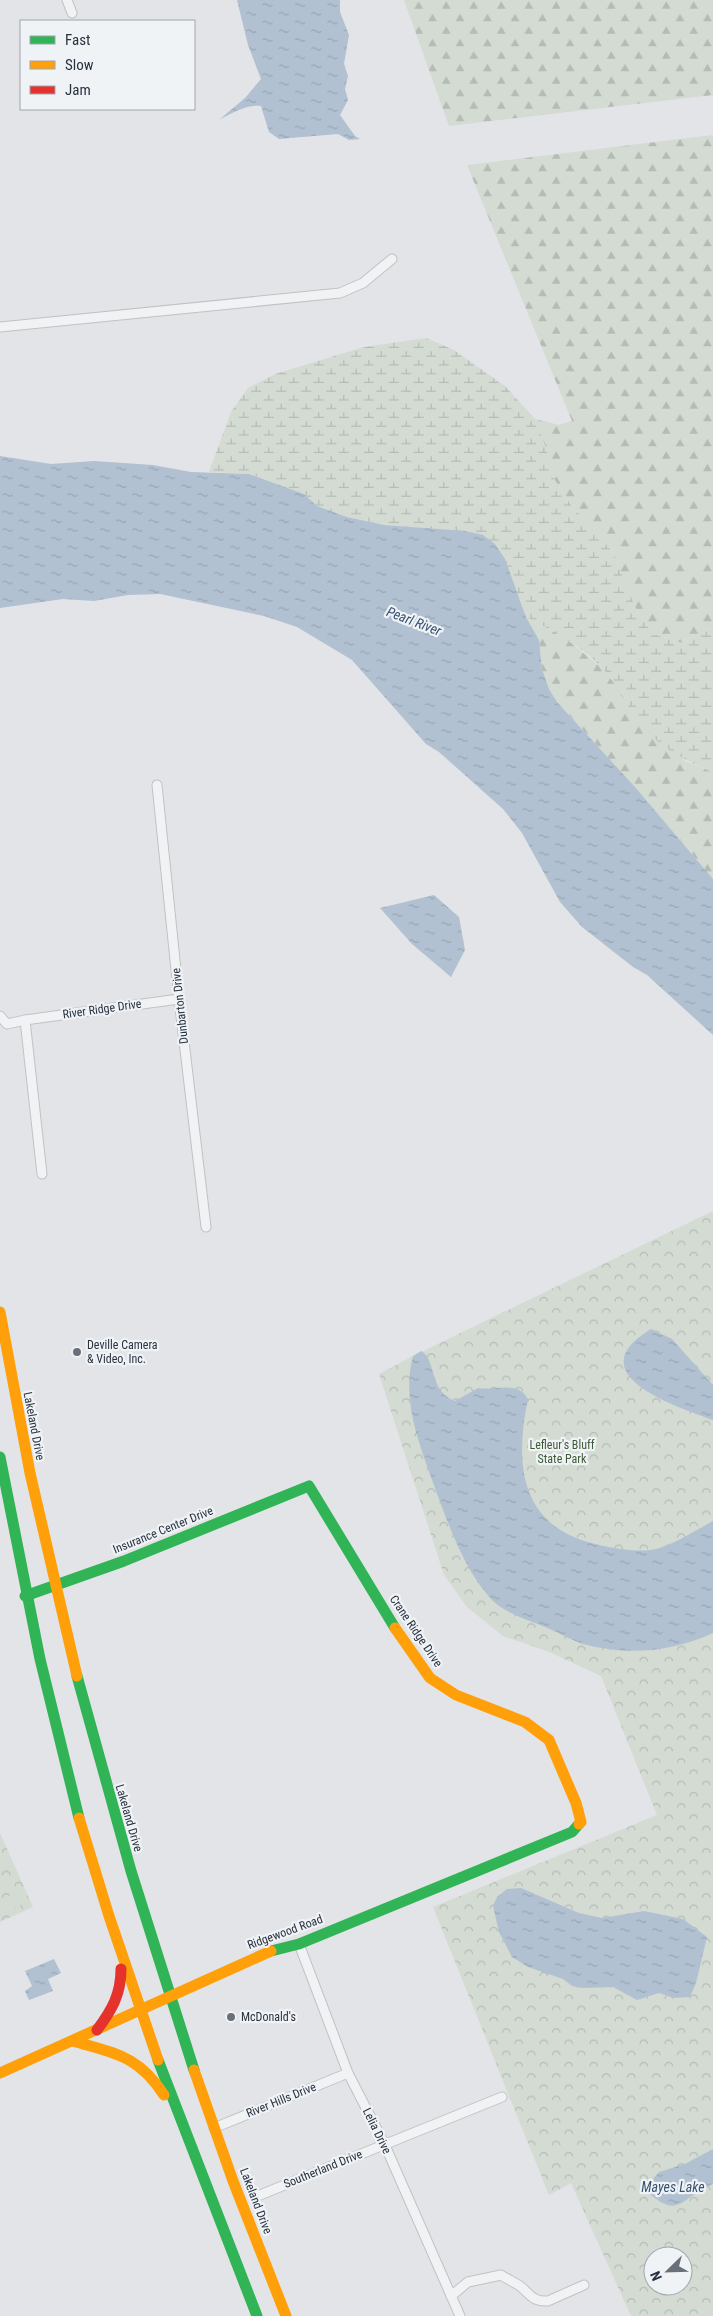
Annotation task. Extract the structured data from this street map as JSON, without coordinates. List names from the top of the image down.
{
  "streets": {
    "main road": [
      "Lakeland Drive",
      "Insurance Center Drive",
      "Crane Ridge Drive",
      "Ridgewood Road"
    ],
    "street": [
      "Dunbarton Drive",
      "River Ridge Drive",
      "River Hills Drive",
      "Lelia Drive",
      "Southerland Drive"
    ]
  },
  "crossings": [
    ["Dunbarton Drive", "River Ridge Drive"],
    ["Lakeland Drive", "Insurance Center Drive"],
    ["Lakeland Drive", "Ridgewood Road"],
    ["Lakeland Drive", "River Hills Drive"],
    ["Insurance Center Drive", "Crane Ridge Drive"],
    ["Crane Ridge Drive", "Ridgewood Road"],
    ["Ridgewood Road", "Lelia Drive"],
    ["River Hills Drive", "Lelia Drive"],
    ["Lelia Drive", "Southerland Drive"]
  ],
  "water": ["Pearl River", "Mayes Lake"],
  "parks": ["Lefleur's Bluff State Park"],
  "places": ["Deville Camera & Video, Inc.", "McDonald's"],
  "legend": ["Fast", "Slow", "Jam"],
  "north": "bottom left"
}
